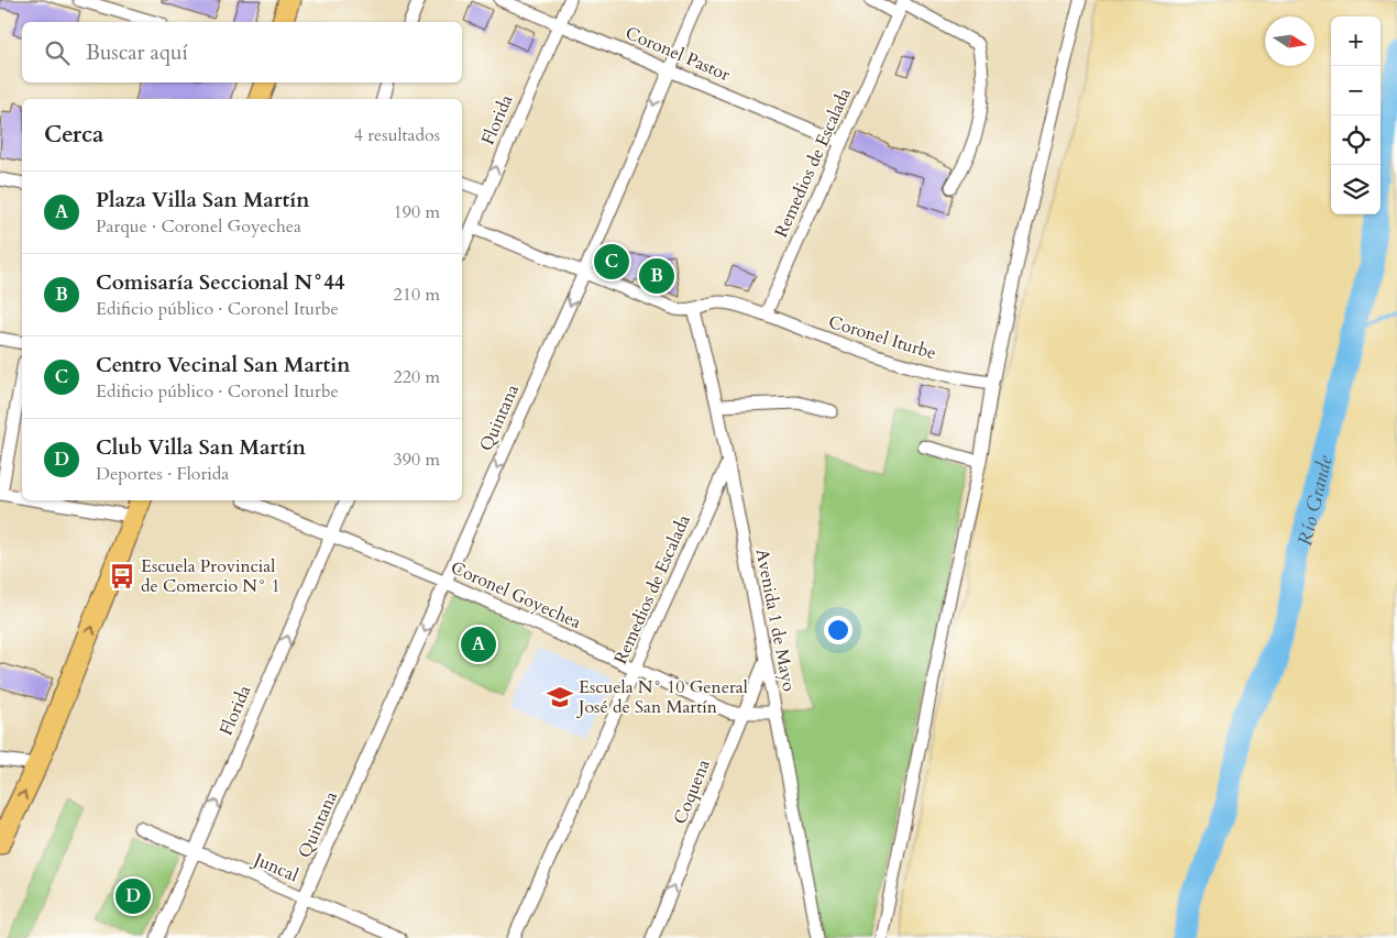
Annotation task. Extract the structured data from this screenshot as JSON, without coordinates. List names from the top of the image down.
{
  "streets": {
    "street": [
      "Coronel Pastor",
      "Florida",
      "Remedios de Escalada",
      "Coronel Iturbe",
      "Quintana",
      "Coronel Goyechea",
      "Avenida 1 de Mayo",
      "Coquena",
      "Juncal"
    ]
  },
  "crossings": [
    ["Coronel Pastor", "Florida"],
    ["Coronel Pastor", "Remedios de Escalada"],
    ["Coronel Pastor", "Quintana"],
    ["Florida", "Coronel Goyechea"],
    ["Florida", "Juncal"],
    ["Remedios de Escalada", "Coronel Iturbe"],
    ["Remedios de Escalada", "Coronel Goyechea"],
    ["Remedios de Escalada", "Avenida 1 de Mayo"],
    ["Quintana", "Coronel Goyechea"],
    ["Quintana", "Juncal"],
    ["Coronel Goyechea", "Avenida 1 de Mayo"],
    ["Coronel Goyechea", "Coquena"],
    ["Avenida 1 de Mayo", "Coquena"]
  ],
  "one_way": ["Florida", "Quintana", "Coquena"],
  "water": ["Río Grande"],
  "places": {
    "bus stop": ["Escuela Provincial de Comercio N° 1"],
    "school or university": ["Escuela N° 10 General José de San Martín"]
  },
  "north": "right",
  "page": {
    "map_buttons": ["+", "−"],
    "search": "Buscar aquí",
    "heading": ["Cerca", "4 resultados"],
    "list": [
      {
        "mark": "A",
        "name": "Plaza Villa San Martín",
        "note": "Parque · Coronel Goyechea",
        "value": "190 m"
      },
      {
        "mark": "B",
        "name": "Comisaría Seccional N°44",
        "note": "Edificio público · Coronel Iturbe",
        "value": "210 m"
      },
      {
        "mark": "C",
        "name": "Centro Vecinal San Martin",
        "note": "Edificio público · Coronel Iturbe",
        "value": "220 m"
      },
      {
        "mark": "D",
        "name": "Club Villa San Martín",
        "note": "Deportes · Florida",
        "value": "390 m"
      }
    ],
    "pins": [
      "C",
      "B",
      "A",
      "D"
    ]
  }
}
